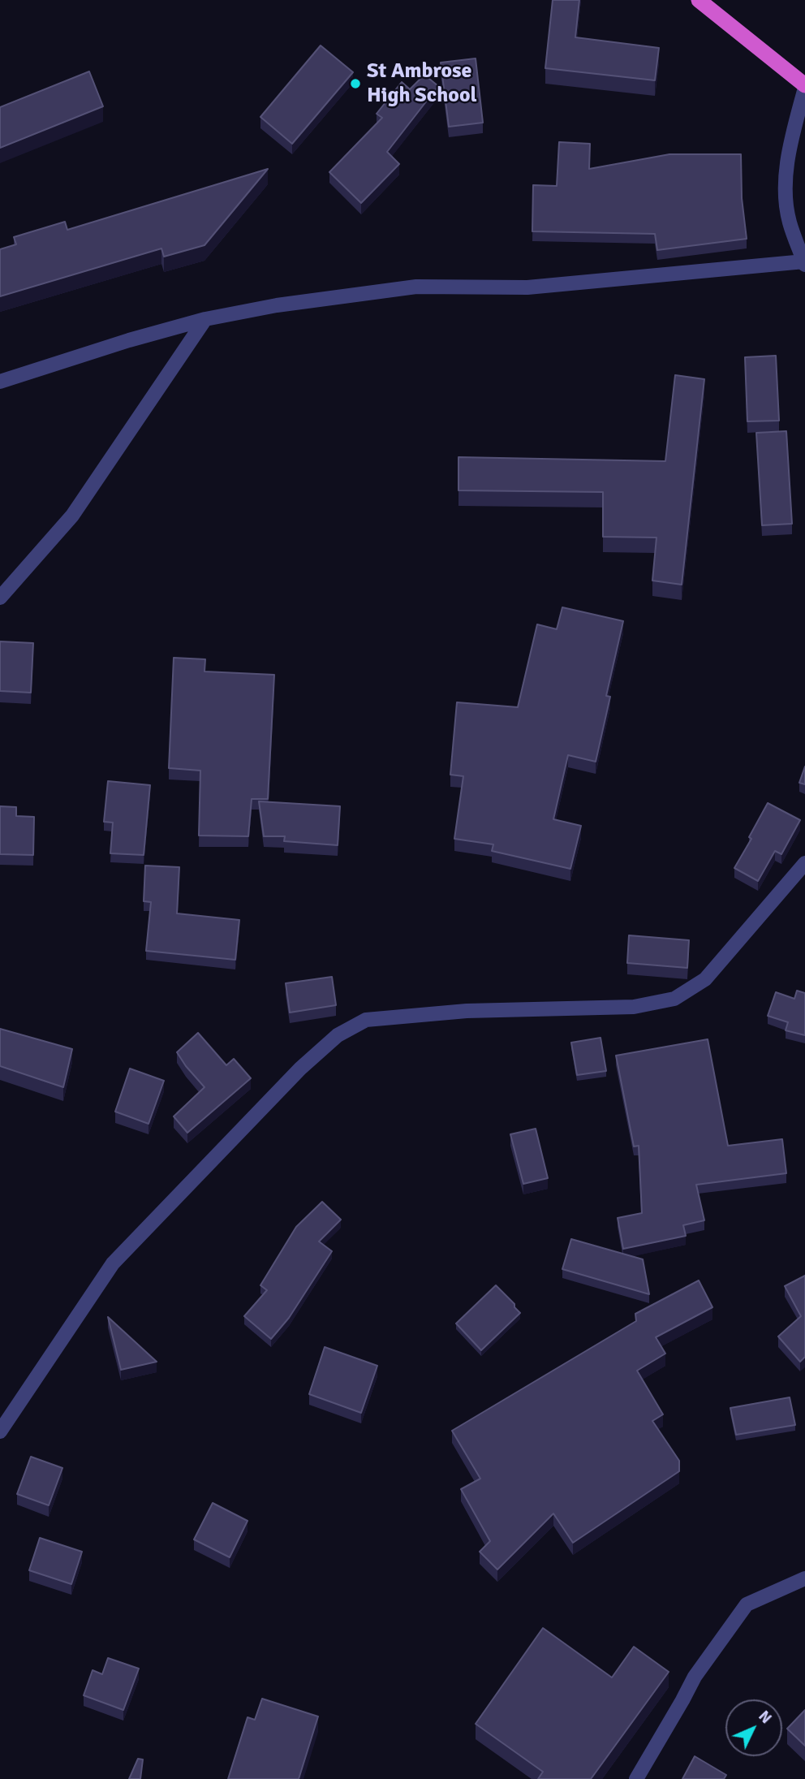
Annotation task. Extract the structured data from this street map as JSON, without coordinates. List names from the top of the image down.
{
  "places": ["St Ambrose High School"],
  "north": "top right"
}
